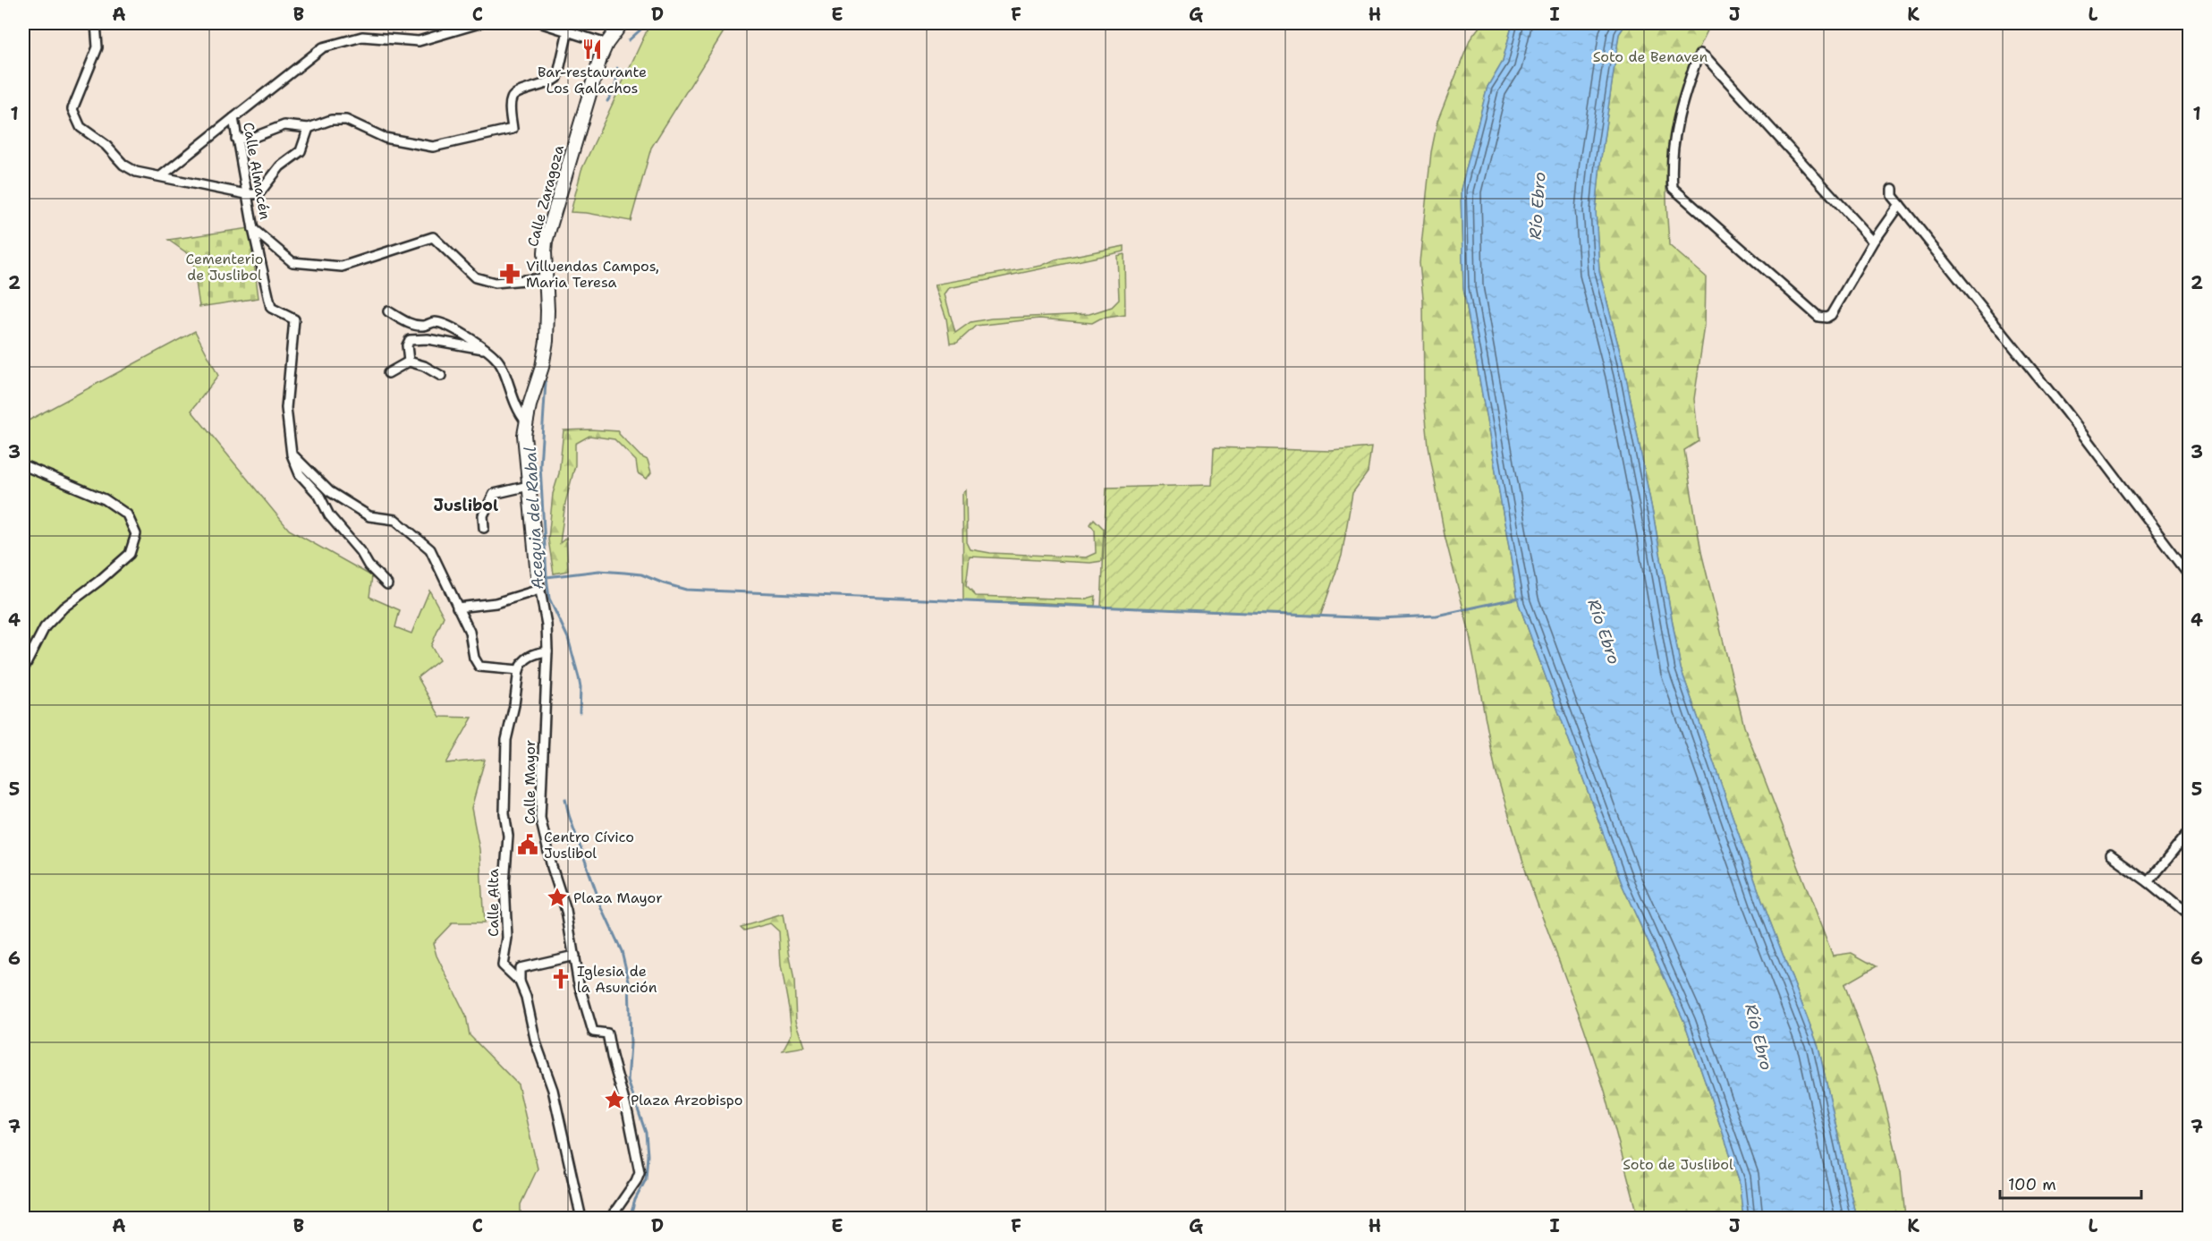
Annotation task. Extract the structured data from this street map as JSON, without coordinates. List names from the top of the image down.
{
  "streets": {
    "street": [
      "Calle Almacén",
      "Calle Zaragoza",
      "Calle Mayor",
      "Calle Alta"
    ]
  },
  "crossings": [
    ["Calle Zaragoza", "Calle Mayor"]
  ],
  "districts": ["Juslibol"],
  "water": ["Río Ebro", "Acequia del Rabal"],
  "parks": ["Soto de Benaven", "Cementerio de Juslibol", "Soto de Juslibol"],
  "places": {
    "restaurant": ["Bar-restaurante Los Galachos"],
    "pharmacy": ["Villuendas Campos, Maria Teresa"],
    "public building": ["Centro Cívico Juslibol"],
    "place": ["Plaza Mayor", "Plaza Arzobispo"],
    "church": ["Iglesia de la Asunción"]
  },
  "scale_bar": "100 m",
  "grid": {
    "columns": [
      "A",
      "B",
      "C",
      "D",
      "E",
      "F",
      "G",
      "H",
      "I",
      "J",
      "K",
      "L"
    ],
    "rows": [
      "1",
      "2",
      "3",
      "4",
      "5",
      "6",
      "7"
    ]
  }
}
